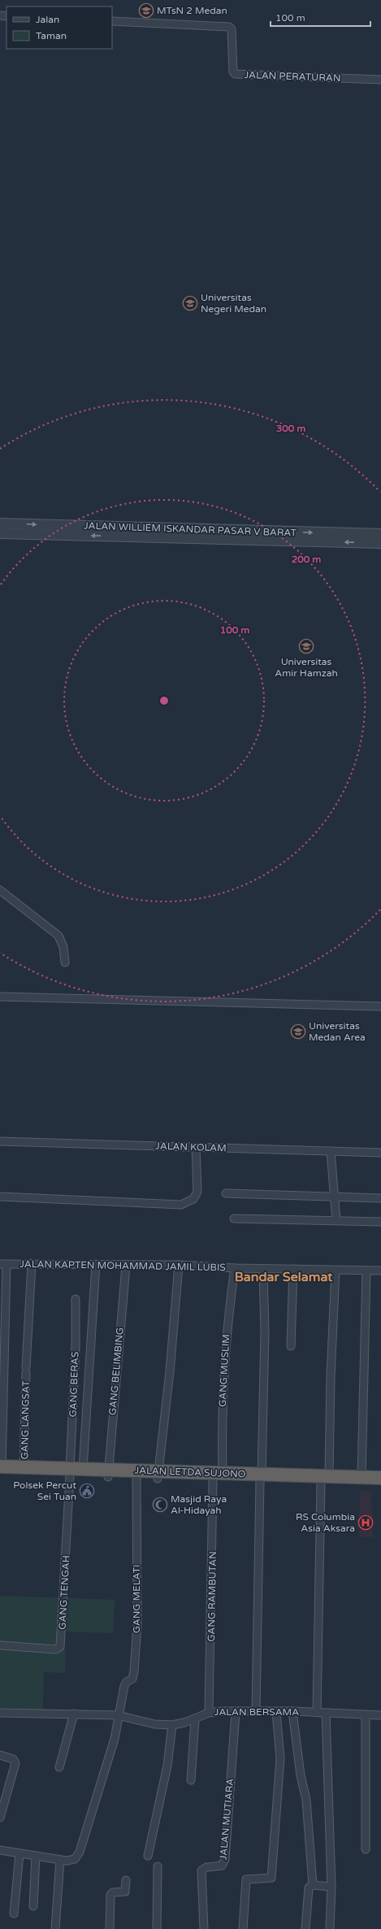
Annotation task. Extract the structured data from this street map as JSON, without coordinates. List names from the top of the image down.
{
  "streets": {
    "highway": ["JALAN LETDA SUJONO"],
    "street": [
      "JALAN PERATURAN",
      "JALAN WILLIEM ISKANDAR PASAR V BARAT",
      "JALAN KOLAM",
      "JALAN KAPTEN MOHAMMAD JAMIL LUBIS",
      "GANG MUSLIM",
      "GANG BELIMBING",
      "GANG BERAS",
      "GANG LANGSAT",
      "GANG TENGAH",
      "GANG RAMBUTAN",
      "GANG MELATI",
      "JALAN BERSAMA",
      "JALAN MUTIARA"
    ]
  },
  "crossings": [
    ["JALAN KAPTEN MOHAMMAD JAMIL LUBIS", "GANG MUSLIM"],
    ["JALAN KAPTEN MOHAMMAD JAMIL LUBIS", "GANG BELIMBING"],
    ["JALAN KAPTEN MOHAMMAD JAMIL LUBIS", "GANG LANGSAT"],
    ["GANG MUSLIM", "JALAN LETDA SUJONO"],
    ["GANG MUSLIM", "GANG RAMBUTAN"],
    ["GANG BELIMBING", "JALAN LETDA SUJONO"],
    ["GANG BERAS", "JALAN LETDA SUJONO"],
    ["GANG BERAS", "GANG TENGAH"],
    ["GANG LANGSAT", "JALAN LETDA SUJONO"],
    ["JALAN LETDA SUJONO", "GANG TENGAH"],
    ["JALAN LETDA SUJONO", "GANG RAMBUTAN"],
    ["JALAN LETDA SUJONO", "GANG MELATI"],
    ["GANG RAMBUTAN", "JALAN BERSAMA"],
    ["GANG MELATI", "JALAN BERSAMA"],
    ["JALAN BERSAMA", "JALAN MUTIARA"]
  ],
  "districts": ["Bandar Selamat"],
  "places": {
    "school or university": [
      "MTsN 2 Medan",
      "Universitas Negeri Medan",
      "Universitas Amir Hamzah",
      "Universitas Medan Area"
    ],
    "public building": ["Polsek Percut Sei Tuan"],
    "mosque": ["Masjid Raya Al-Hidayah"],
    "hospital": ["RS Columbia Asia Aksara"]
  },
  "legend": ["Jalan", "Taman"],
  "scale_bar": "100 m",
  "rings": ["300 m", "200 m", "100 m"]
}
